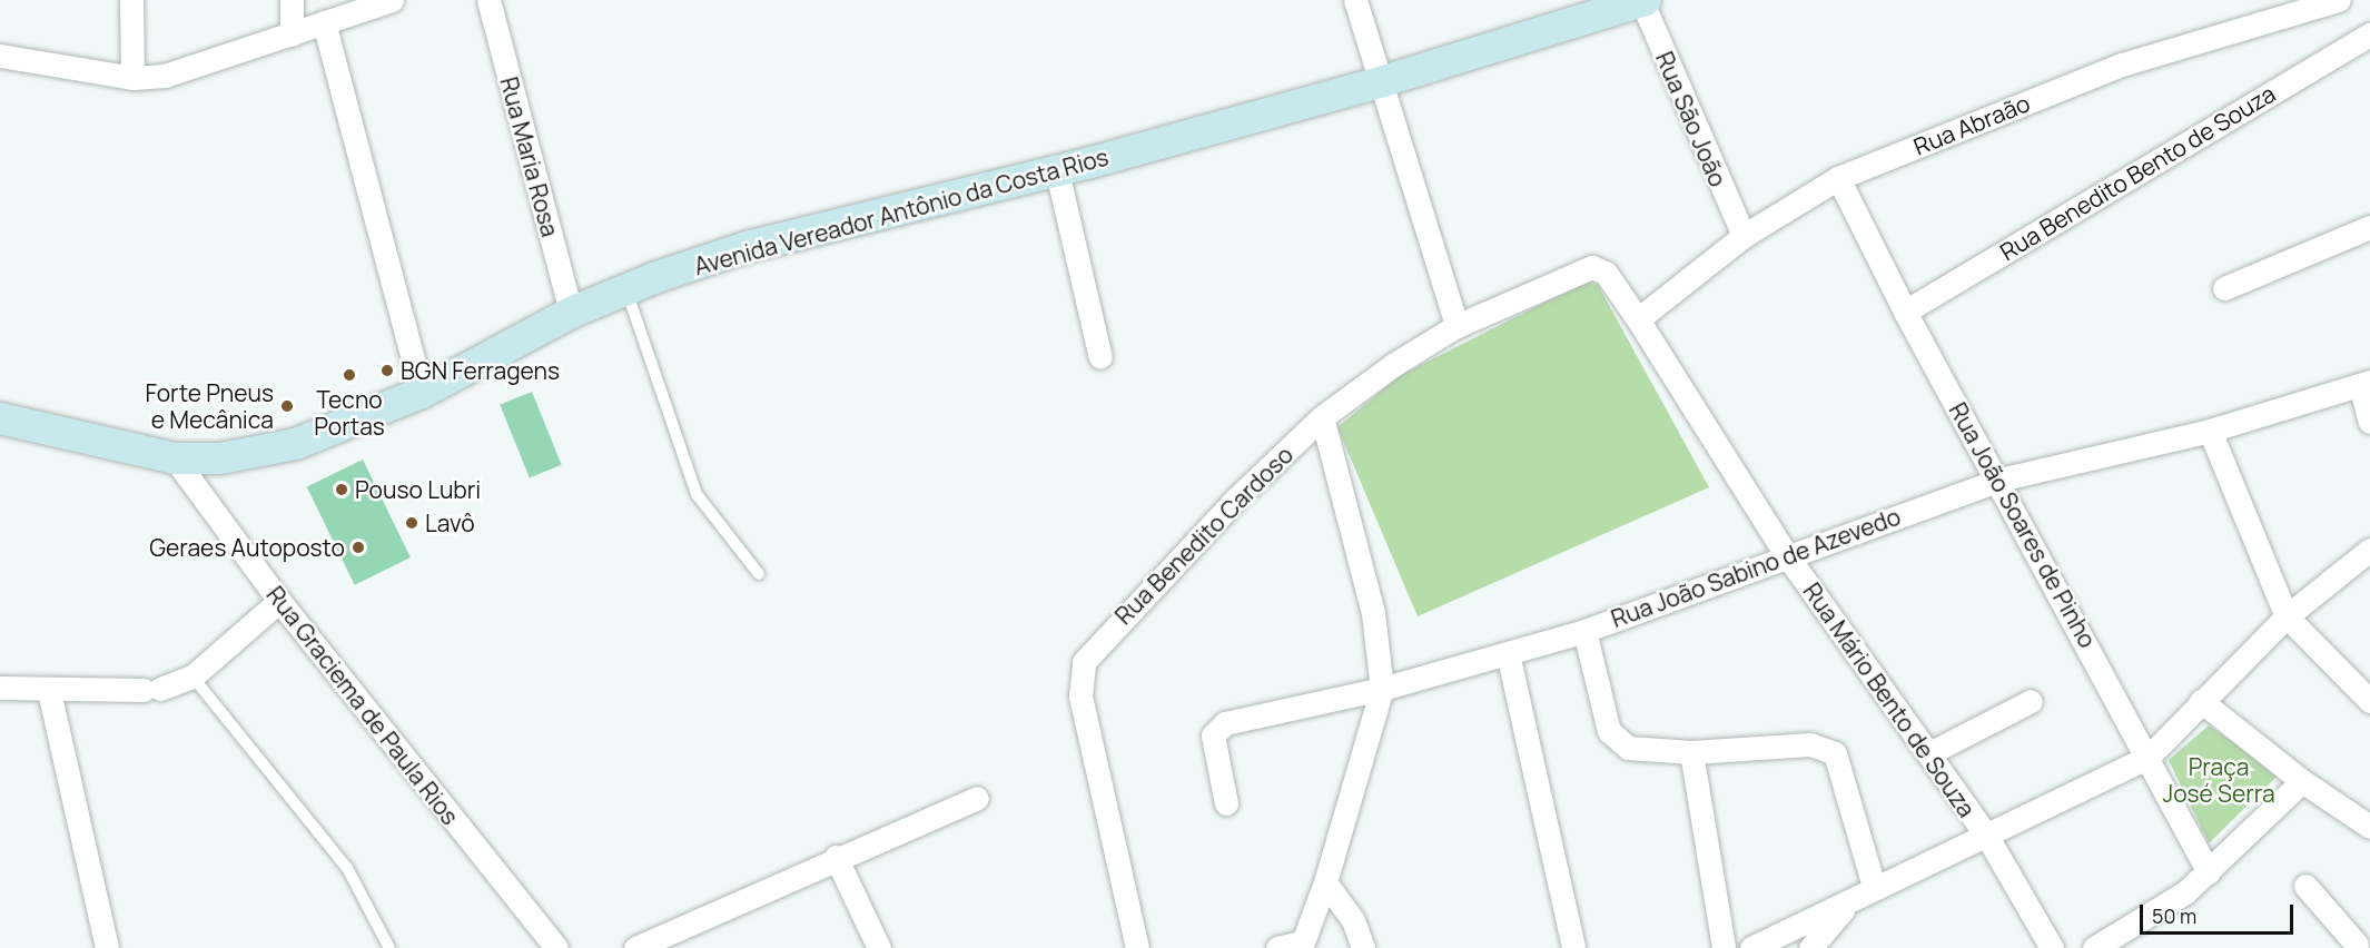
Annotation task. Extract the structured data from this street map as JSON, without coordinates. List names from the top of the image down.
{
  "streets": {
    "main road": ["Avenida Vereador Antônio da Costa Rios"],
    "street": [
      "Rua São João",
      "Rua Abraão",
      "Rua Maria Rosa",
      "Rua Benedito Bento de Souza",
      "Rua João Soares de Pinho",
      "Rua Benedito Cardoso",
      "Rua João Sabino de Azevedo",
      "Rua Mário Bento de Souza",
      "Rua Graciema de Paula Rios"
    ]
  },
  "crossings": [
    ["Rua São João", "Rua Abraão"],
    ["Rua São João", "Avenida Vereador Antônio da Costa Rios"],
    ["Rua Abraão", "Rua João Soares de Pinho"],
    ["Rua Abraão", "Rua Mário Bento de Souza"],
    ["Rua Maria Rosa", "Avenida Vereador Antônio da Costa Rios"],
    ["Rua Benedito Bento de Souza", "Rua João Soares de Pinho"],
    ["Avenida Vereador Antônio da Costa Rios", "Rua Graciema de Paula Rios"],
    ["Rua João Soares de Pinho", "Rua João Sabino de Azevedo"],
    ["Rua Benedito Cardoso", "Rua Mário Bento de Souza"],
    ["Rua João Sabino de Azevedo", "Rua Mário Bento de Souza"]
  ],
  "parks": ["Praça José Serra"],
  "places": [
    "BGN Ferragens",
    "Tecno Portas",
    "Forte Pneus e Mecânica",
    "Pouso Lubri",
    "Lavô",
    "Geraes Autoposto"
  ],
  "scale_bar": "50 m"
}
